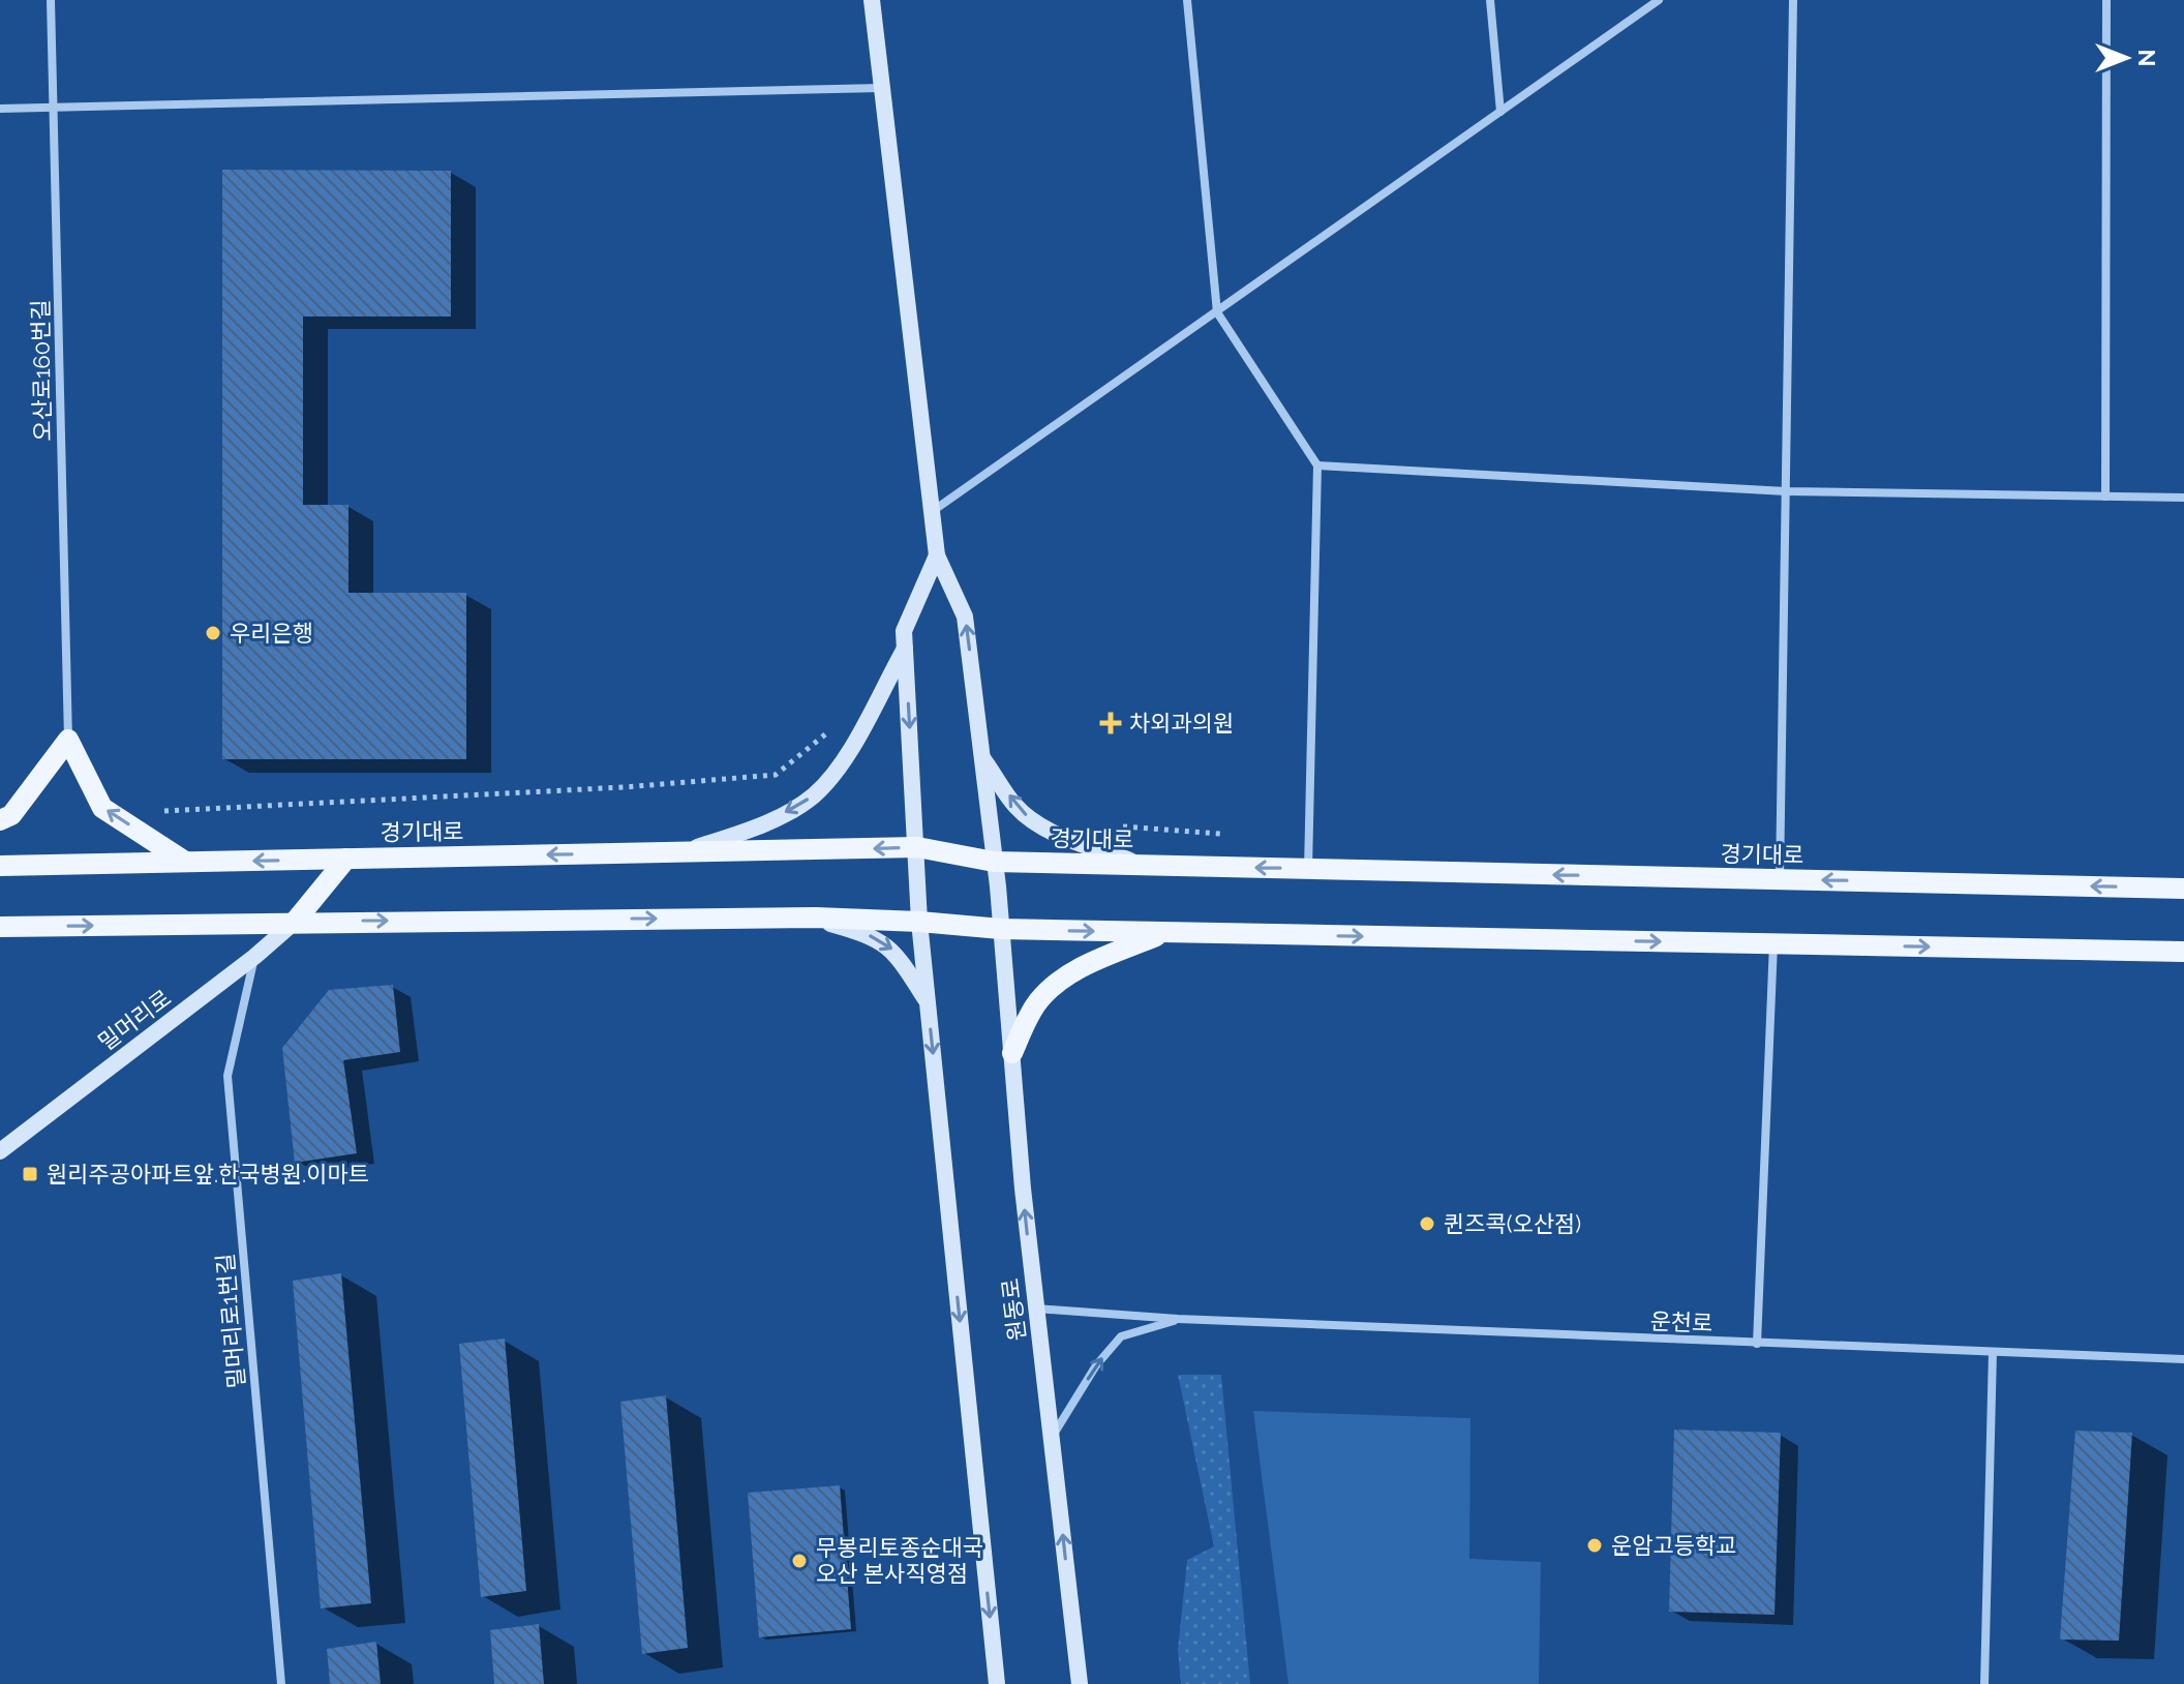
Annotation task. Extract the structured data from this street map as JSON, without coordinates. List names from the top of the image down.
{
  "streets": {
    "main road": ["경기대로"],
    "street": [
      "오산로160번길",
      "밀머리로",
      "원동로",
      "밀머리로1번길",
      "운천로"
    ]
  },
  "crossings": [
    ["경기대로", "원동로"],
    ["밀머리로", "밀머리로1번길"],
    ["원동로", "운천로"]
  ],
  "places": {
    "other": [
      "우리은행",
      "퀸즈콕(오산점)",
      "운암고등학교",
      "무봉리토종순대국 오산 본사직영점"
    ],
    "health": ["차외과의원"],
    "transit": ["원리주공아파트앞.한국병원.이마트"]
  },
  "north": "right"
}
